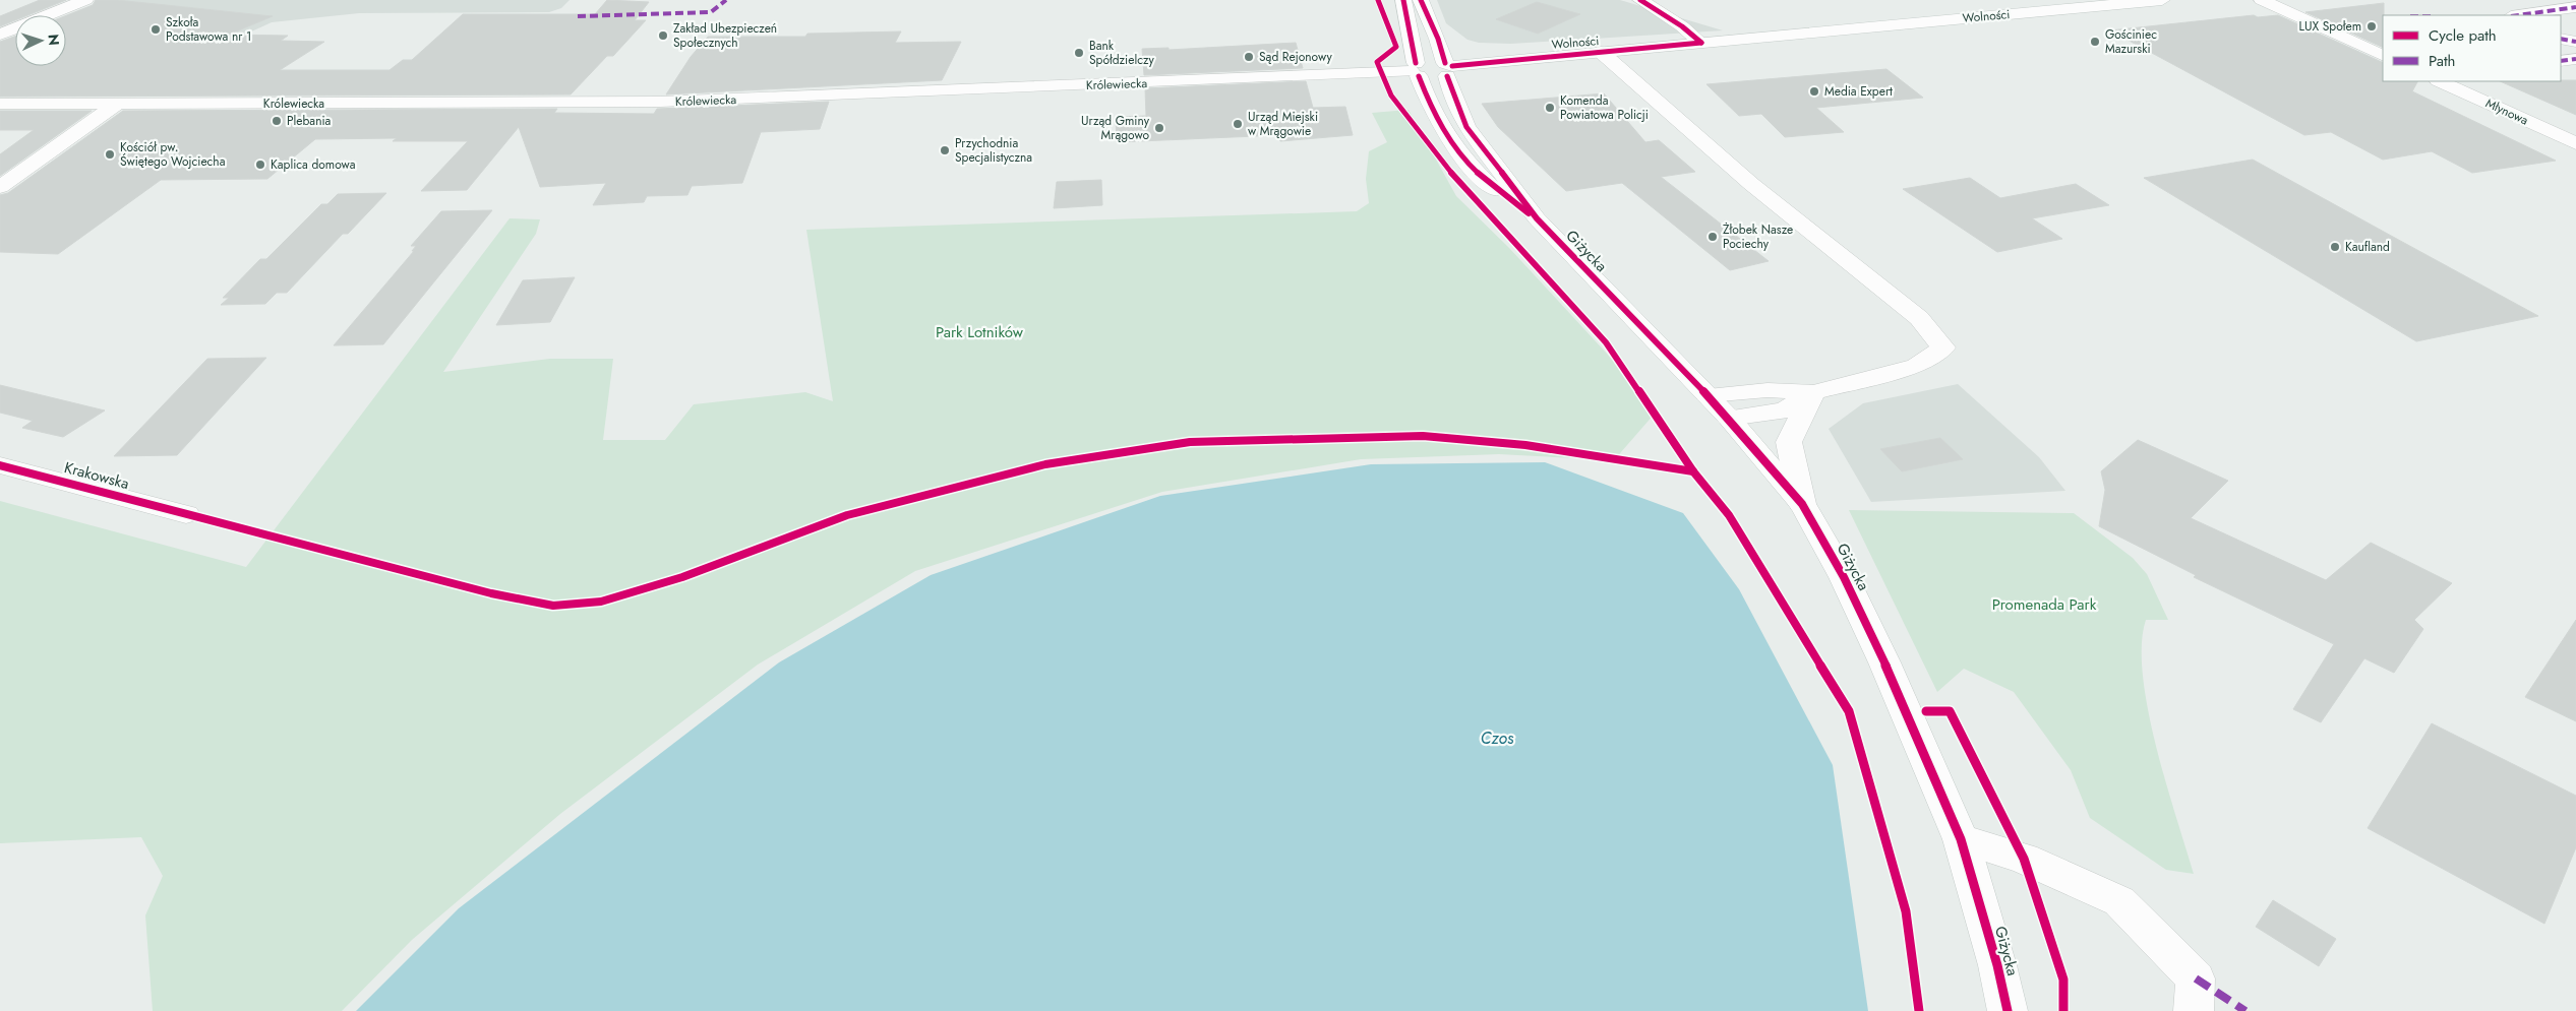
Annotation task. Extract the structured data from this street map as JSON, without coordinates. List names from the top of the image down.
{
  "streets": {
    "street": [
      "Wolności",
      "Królewiecka",
      "Młynowa",
      "Giżycka",
      "Krakowska"
    ]
  },
  "crossings": [
    ["Wolności", "Królewiecka"],
    ["Wolności", "Giżycka"],
    ["Królewiecka", "Giżycka"]
  ],
  "water": ["Czos"],
  "parks": ["Park Lotników", "Promenada Park"],
  "places": [
    "LUX Społem",
    "Szkoła Podstawowa nr 1",
    "Zakład Ubezpieczeń Społecznych",
    "Gościniec Mazurski",
    "Bank Spółdzielczy",
    "Sąd Rejonowy",
    "Media Expert",
    "Komenda Powiatowa Policji",
    "Plebania",
    "Urząd Miejski w Mrągowie",
    "Urząd Gminy Mrągowo",
    "Przychodnia Specjalistyczna",
    "Kościół pw. Świętego Wojciecha",
    "Kaplica domowa",
    "Żłobek Nasze Pociechy",
    "Kaufland"
  ],
  "legend": ["Cycle path", "Path"],
  "north": "right"
}
